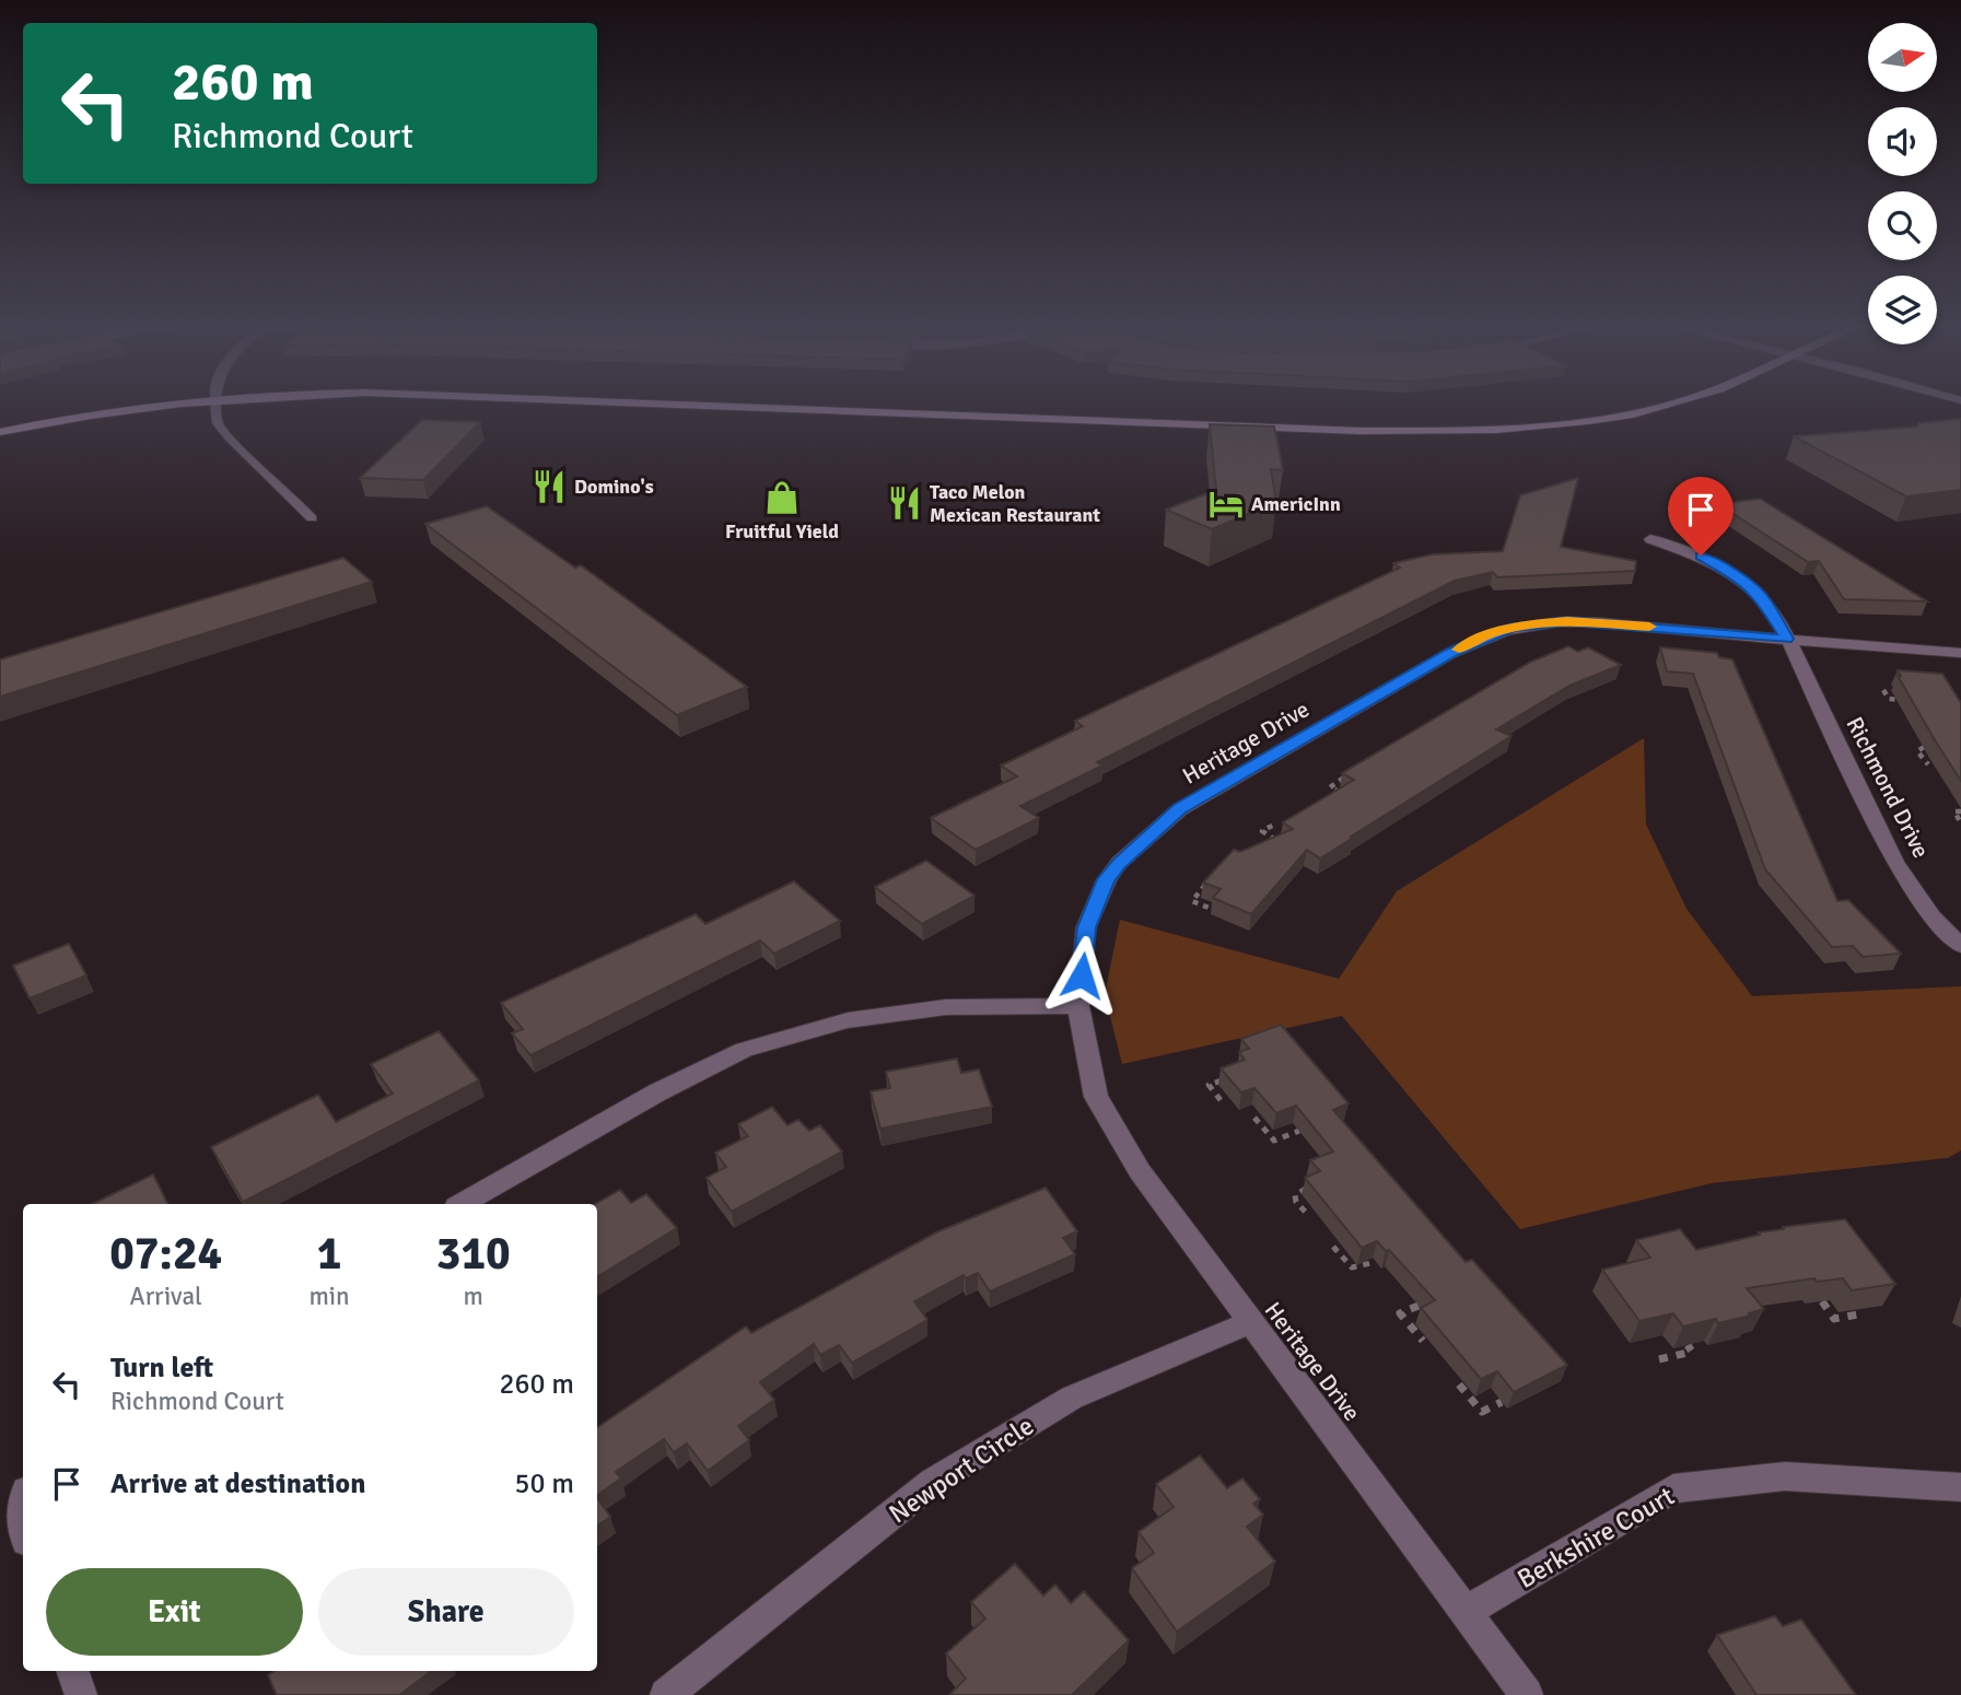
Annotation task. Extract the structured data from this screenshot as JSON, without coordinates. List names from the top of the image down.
{
  "streets": {
    "street": [
      "Heritage Drive",
      "Richmond Drive",
      "Newport Circle",
      "Berkshire Court"
    ]
  },
  "crossings": [
    ["Heritage Drive", "Richmond Drive"],
    ["Heritage Drive", "Newport Circle"],
    ["Heritage Drive", "Berkshire Court"]
  ],
  "places": {
    "restaurant": ["Domino's", "Taco Melon Mexican Restaurant"],
    "shop": ["Fruitful Yield"],
    "hotel": ["AmericInn"]
  },
  "north": "right",
  "page": {
    "turn": ["260 m", "Richmond Court"],
    "eta": [
      "07:24",
      "Arrival",
      "1",
      "min",
      "310",
      "m"
    ],
    "list": [
      {
        "name": "Turn left",
        "note": "Richmond Court",
        "value": "260 m"
      },
      {
        "name": "Arrive at destination",
        "value": "50 m"
      }
    ],
    "buttons": ["Exit", "Share"]
  }
}
